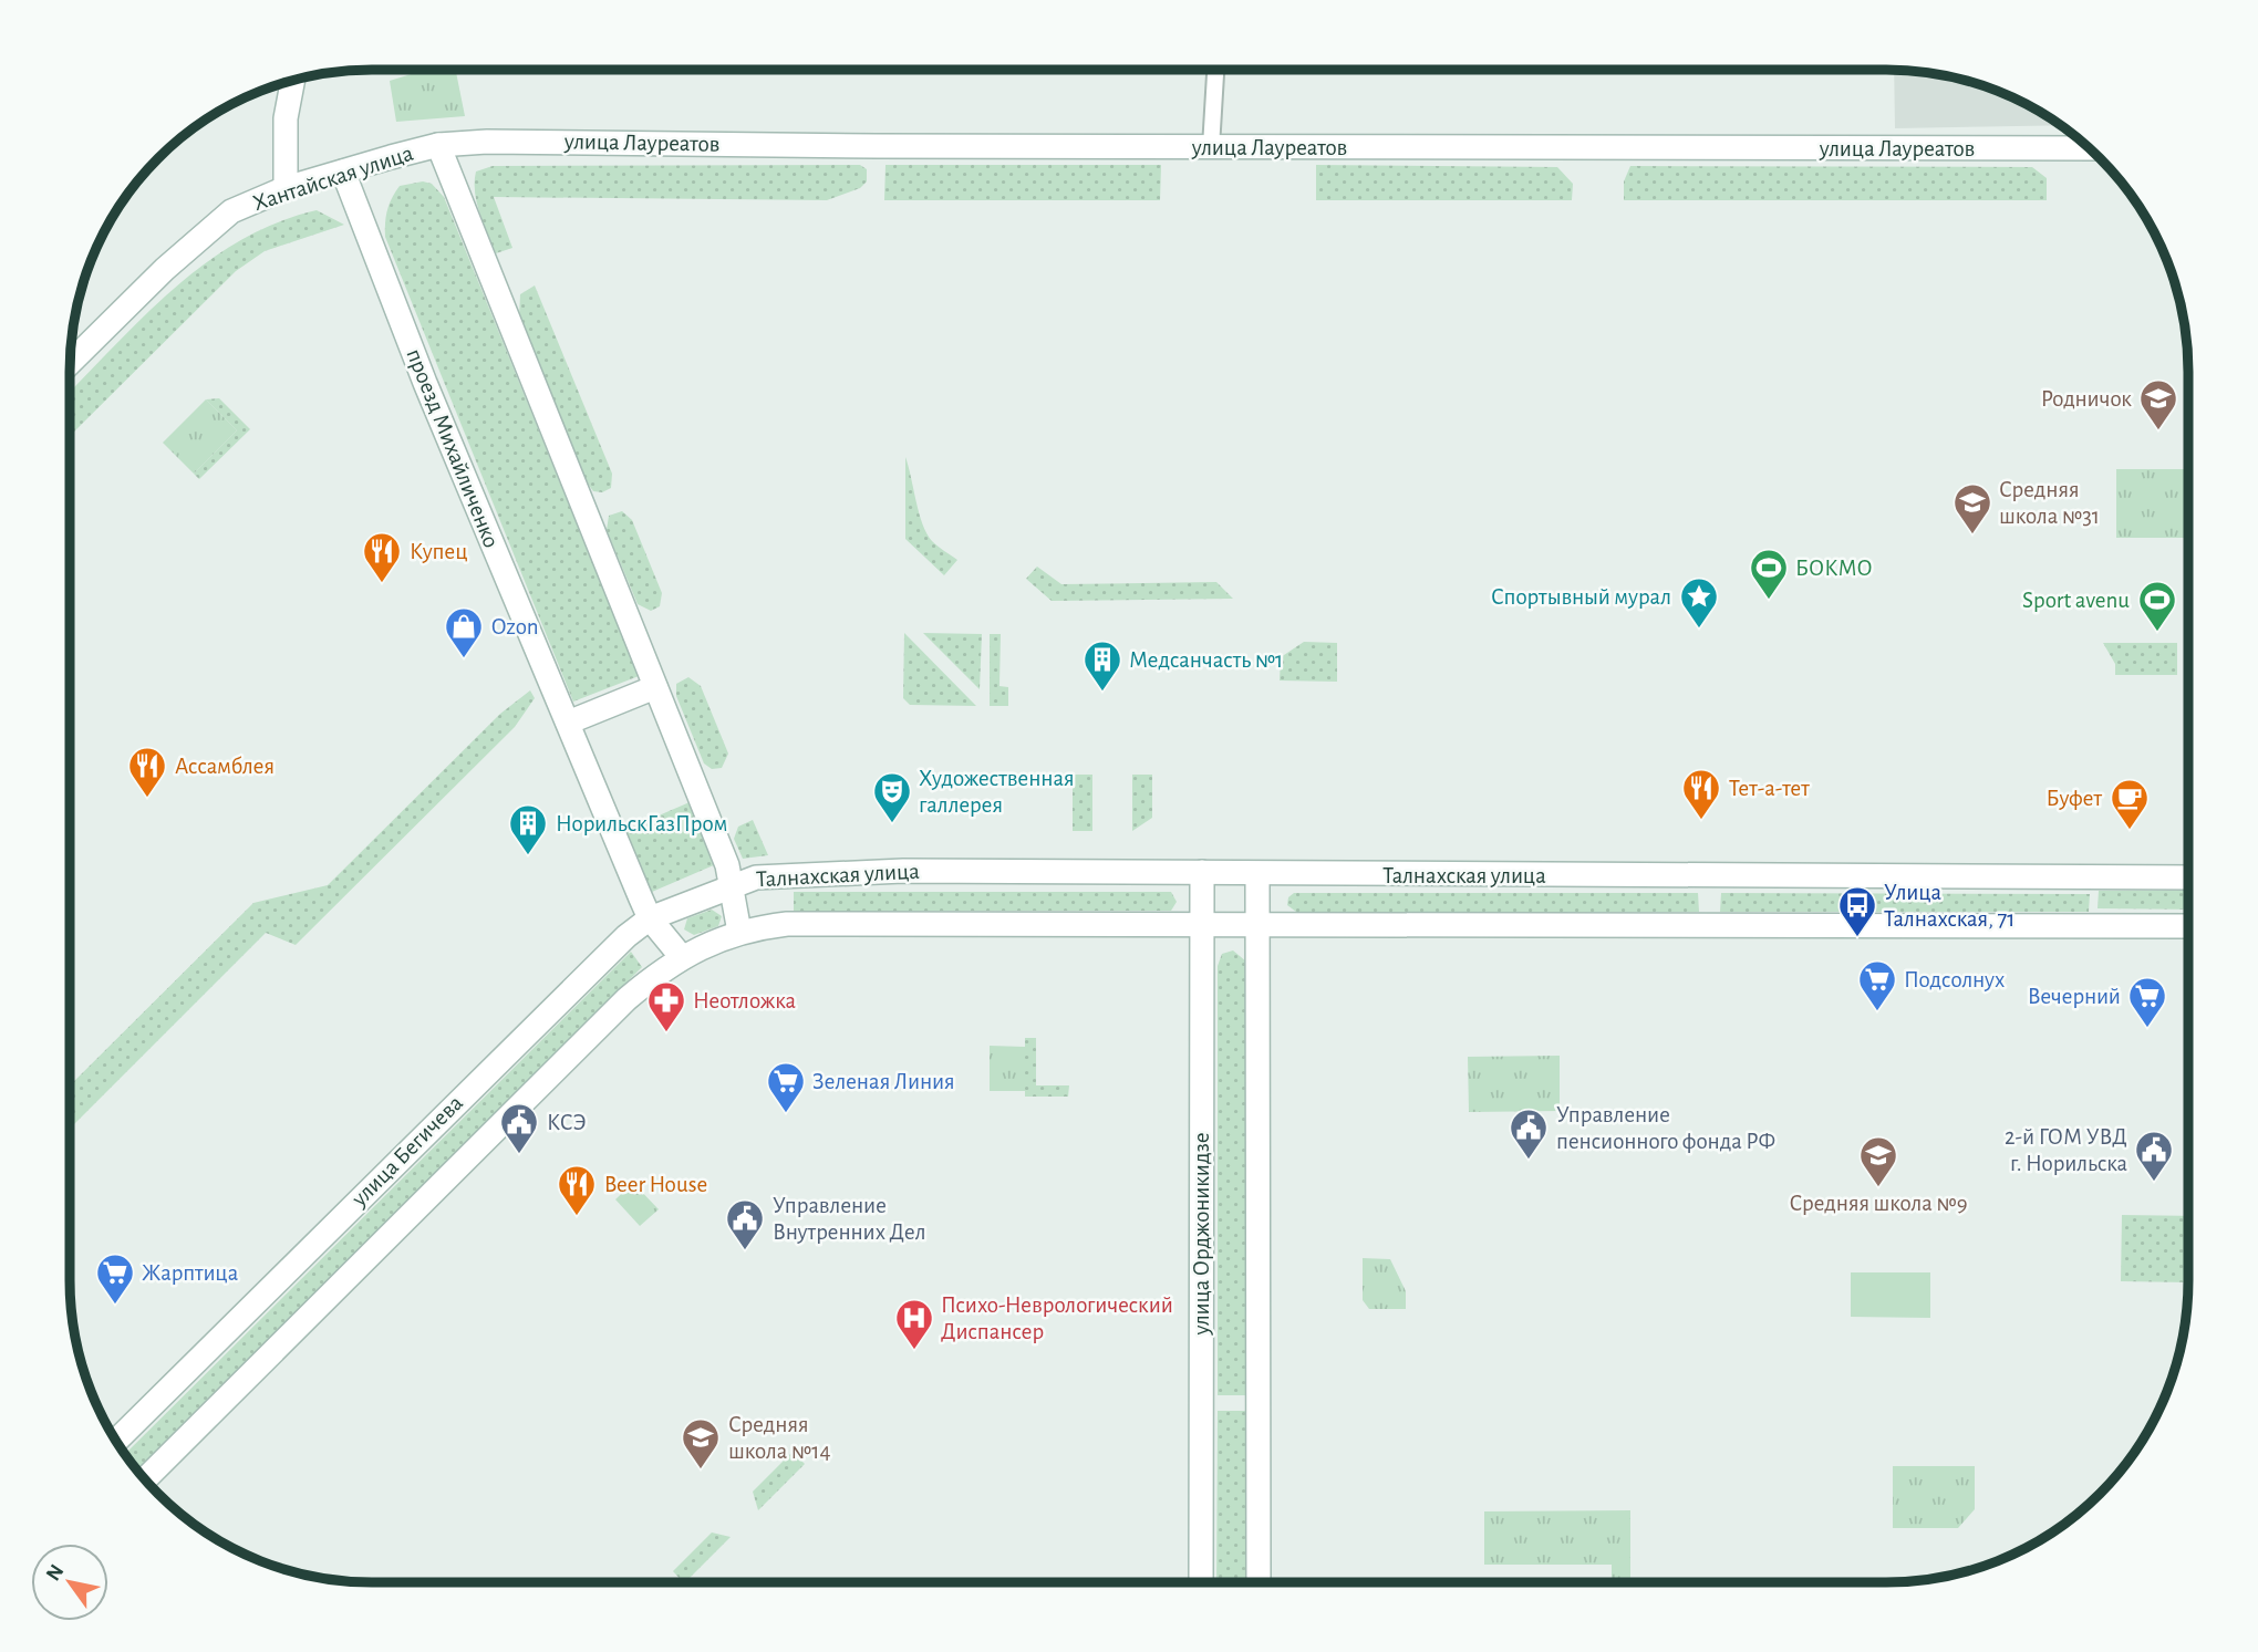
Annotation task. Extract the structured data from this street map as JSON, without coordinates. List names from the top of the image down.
{
  "streets": {
    "street": [
      "улица Лауреатов",
      "Хантайская улица",
      "проезд Михайличенко",
      "Талнахская улица",
      "улица Бегичева",
      "улица Орджоникидзе"
    ]
  },
  "crossings": [
    ["улица Лауреатов", "Хантайская улица"],
    ["Хантайская улица", "проезд Михайличенко"],
    ["проезд Михайличенко", "улица Бегичева"],
    ["Талнахская улица", "улица Бегичева"],
    ["Талнахская улица", "улица Орджоникидзе"]
  ],
  "places": {
    "school or university": [
      "Родничок",
      "Средняя школа №31",
      "Средняя школа №9",
      "Средняя школа №14"
    ],
    "restaurant": [
      "Купец",
      "Ассамблея",
      "Тет-а-тет",
      "Beer House"
    ],
    "sports": ["БОКМО", "Sport avenu"],
    "place": ["Спортывный мурал"],
    "shop": ["Ozon"],
    "building": ["Медсанчасть №1", "НорильскГазПром"],
    "theatre": ["Художественная галлерея"],
    "cafe": ["Буфет"],
    "bus stop": ["Улица Талнахская, 71"],
    "supermarket": [
      "Подсолнух",
      "Вечерний",
      "Зеленая Линия",
      "Жарптица"
    ],
    "pharmacy": ["Неотложка"],
    "public building": [
      "КСЭ",
      "Управление пенсионного фонда РФ",
      "2-й ГОМ УВД г. Норильска",
      "Управление Внутренних Дел"
    ],
    "hospital": ["Психо-Неврологический Диспансер"]
  },
  "north": "top left"
}
